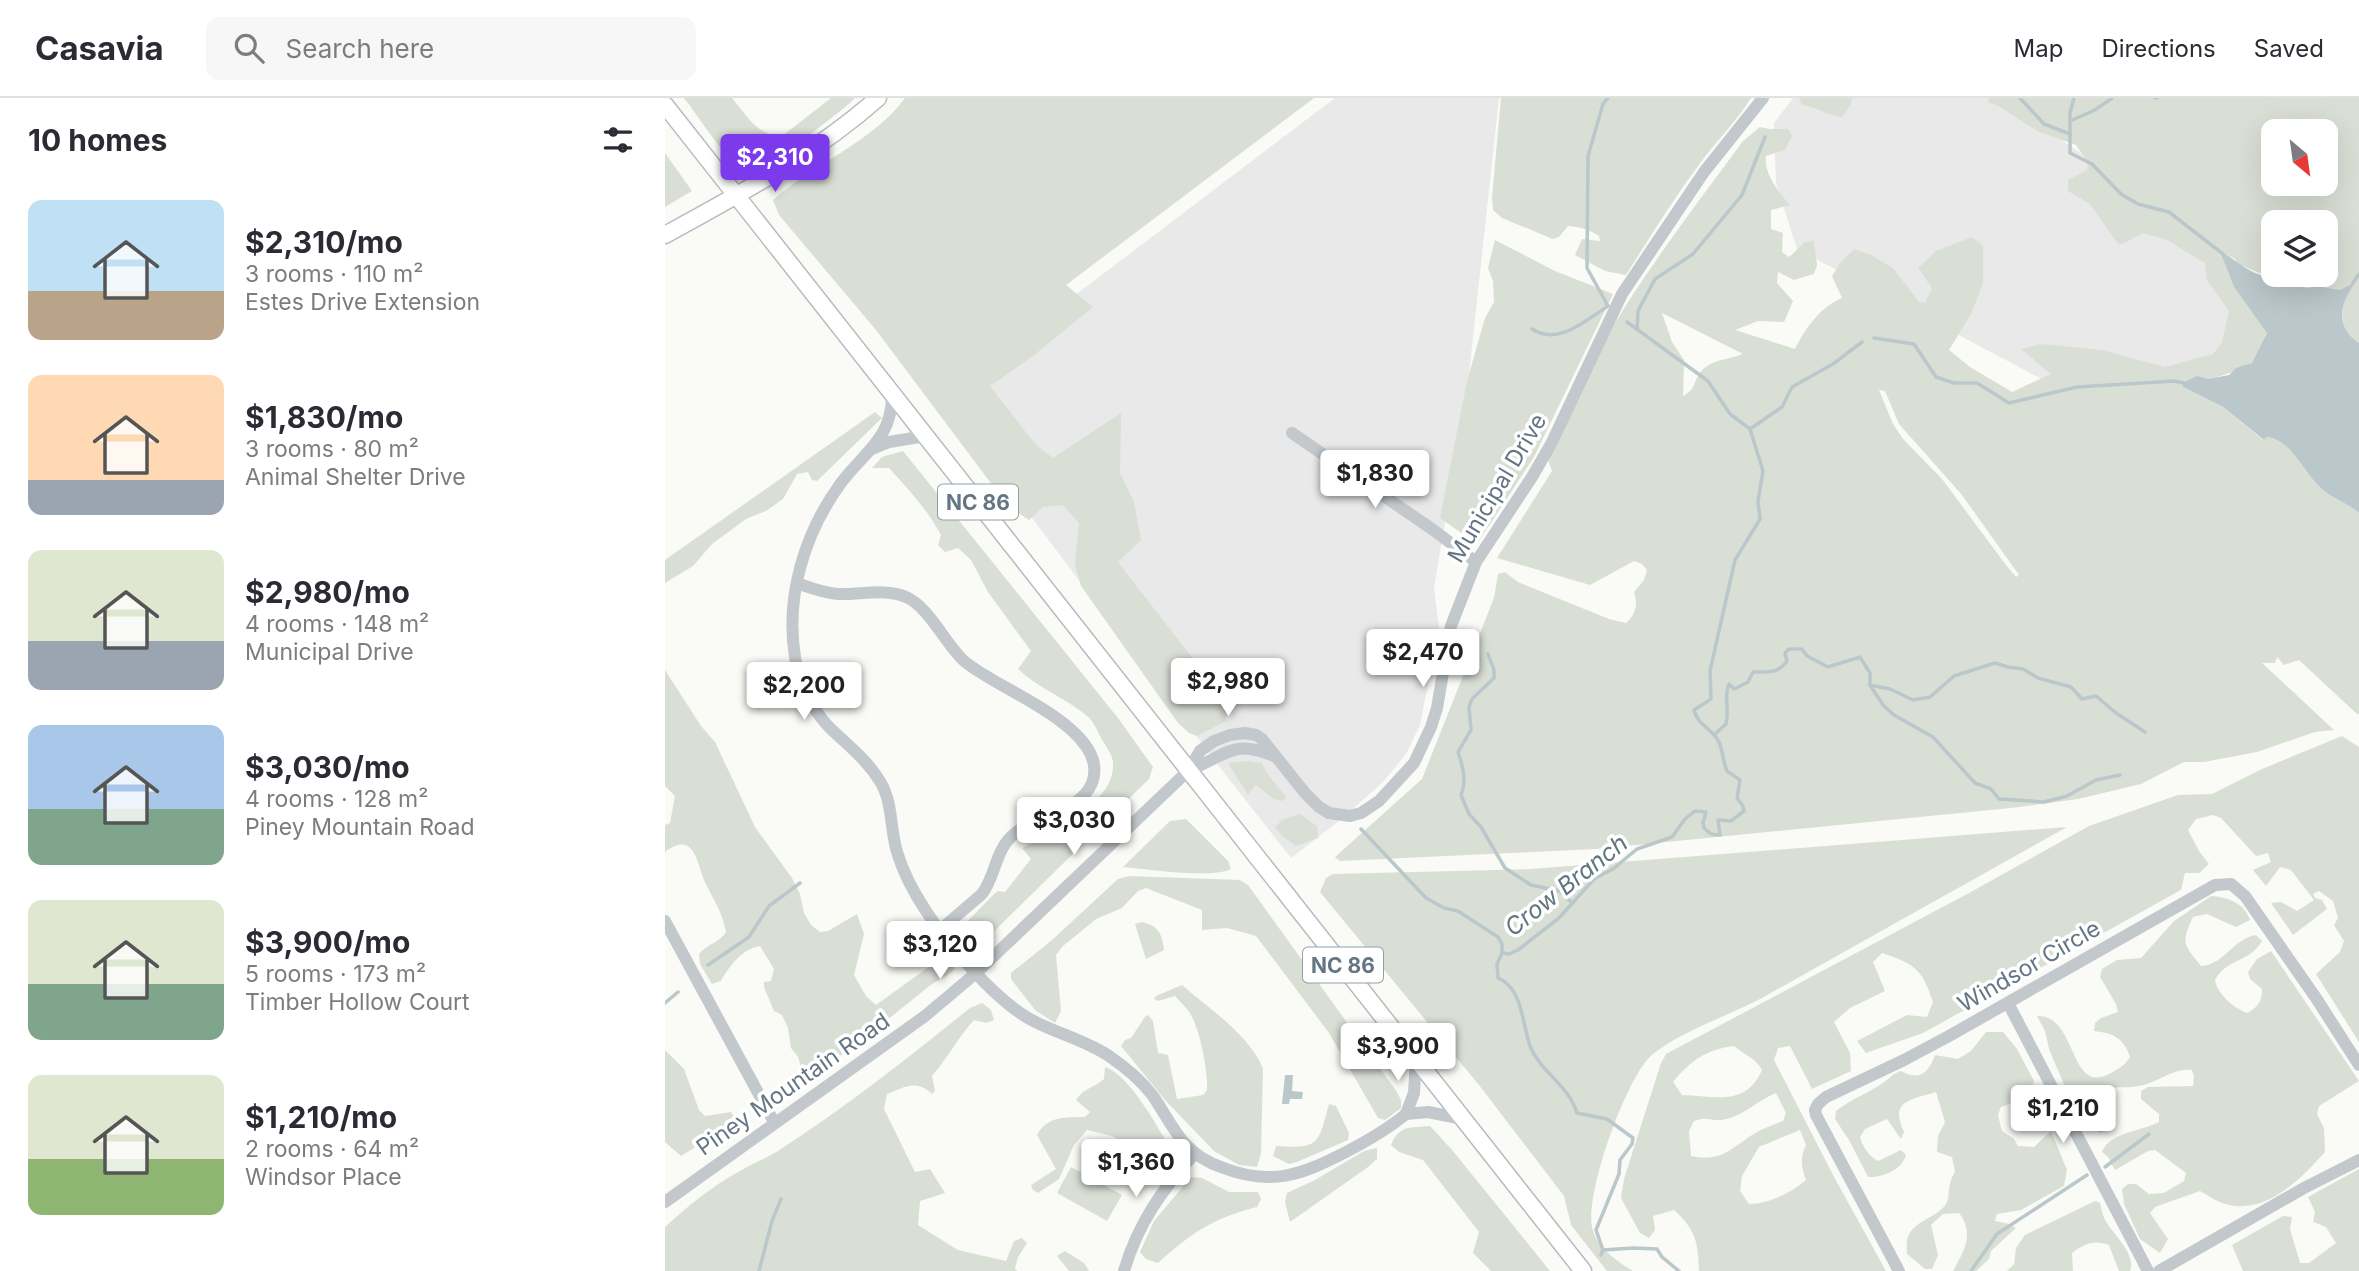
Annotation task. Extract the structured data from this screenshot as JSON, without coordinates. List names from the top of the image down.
{
  "streets": {
    "main road": ["NC 86"],
    "street": ["Municipal Drive", "Windsor Circle", "Piney Mountain Road"]
  },
  "crossings": [
    ["Municipal Drive", "NC 86"],
    ["Municipal Drive", "Piney Mountain Road"],
    ["NC 86", "Piney Mountain Road"]
  ],
  "water": ["Crow Branch"],
  "north": "bottom right",
  "page": {
    "header": "Casavia",
    "search": "Search here",
    "nav": ["Map", "Directions", "Saved"],
    "heading": "10 homes",
    "price": [
      "$2,310",
      "$1,830",
      "$2,470",
      "$2,980",
      "$2,200",
      "$3,030",
      "$3,120",
      "$3,900",
      "$1,210",
      "$1,360"
    ],
    "list": [
      {
        "name": "$2,310/mo",
        "note": "3 rooms · 110 m² · Estes Drive Extension"
      },
      {
        "name": "$1,830/mo",
        "note": "3 rooms · 80 m² · Animal Shelter Drive"
      },
      {
        "name": "$2,980/mo",
        "note": "4 rooms · 148 m² · Municipal Drive"
      },
      {
        "name": "$3,030/mo",
        "note": "4 rooms · 128 m² · Piney Mountain Road"
      },
      {
        "name": "$3,900/mo",
        "note": "5 rooms · 173 m² · Timber Hollow Court"
      },
      {
        "name": "$1,210/mo",
        "note": "2 rooms · 64 m² · Windsor Place"
      }
    ]
  }
}
